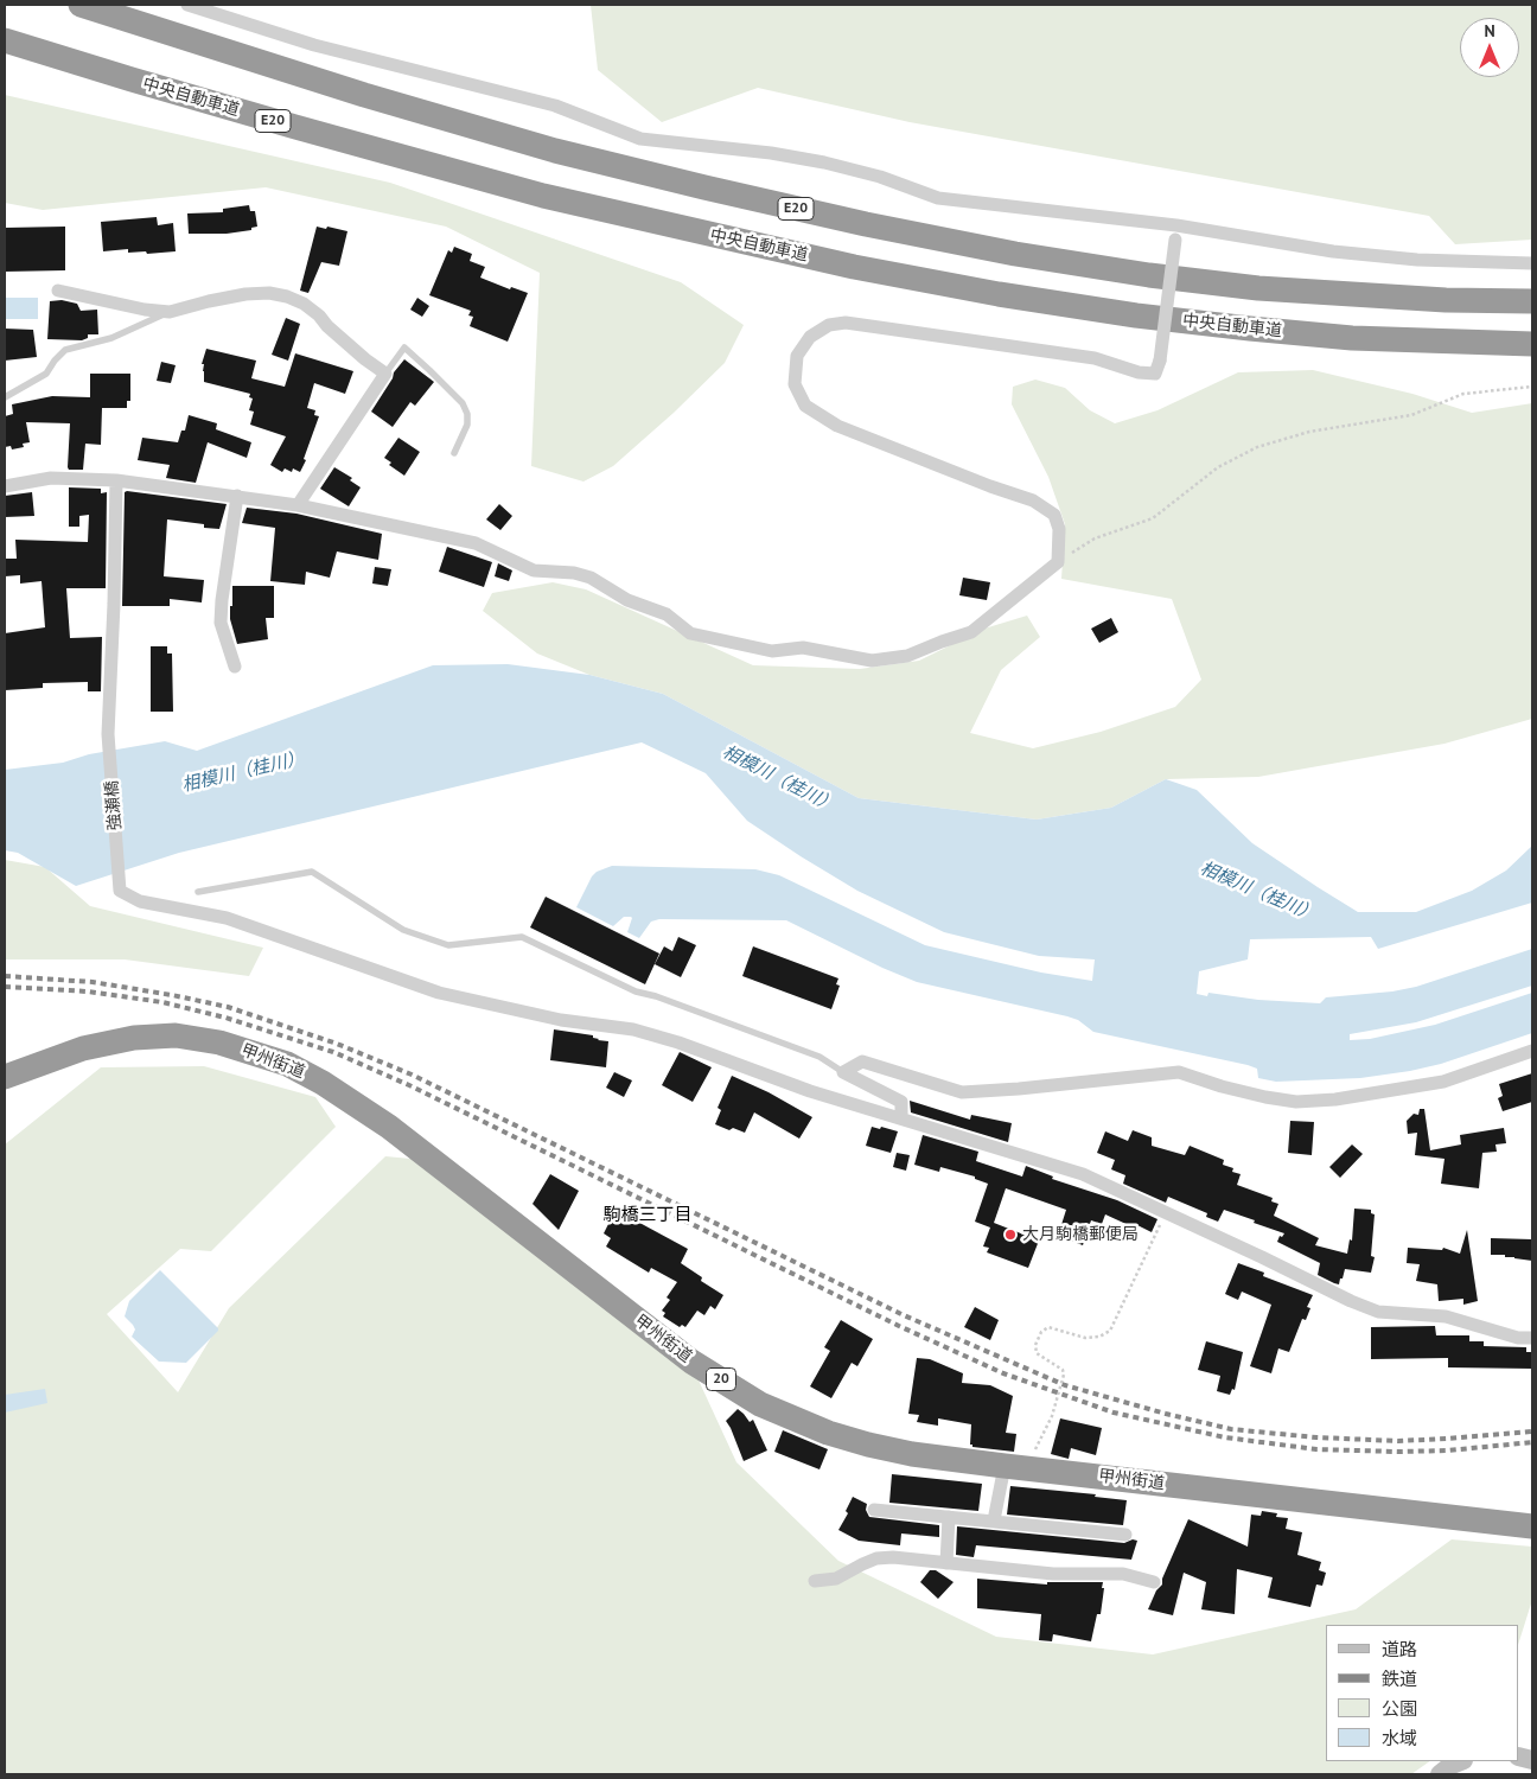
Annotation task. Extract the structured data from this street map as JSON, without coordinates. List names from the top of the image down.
{
  "streets": {
    "highway": [
      "中央自動車道",
      "E20",
      "甲州街道",
      "20"
    ],
    "street": ["強瀬橋"]
  },
  "districts": ["駒橋三丁目"],
  "water": ["相模川（桂川）"],
  "places": ["大月駒橋郵便局"],
  "legend": [
    "道路",
    "鉄道",
    "公園",
    "水域"
  ],
  "north": "top"
}
